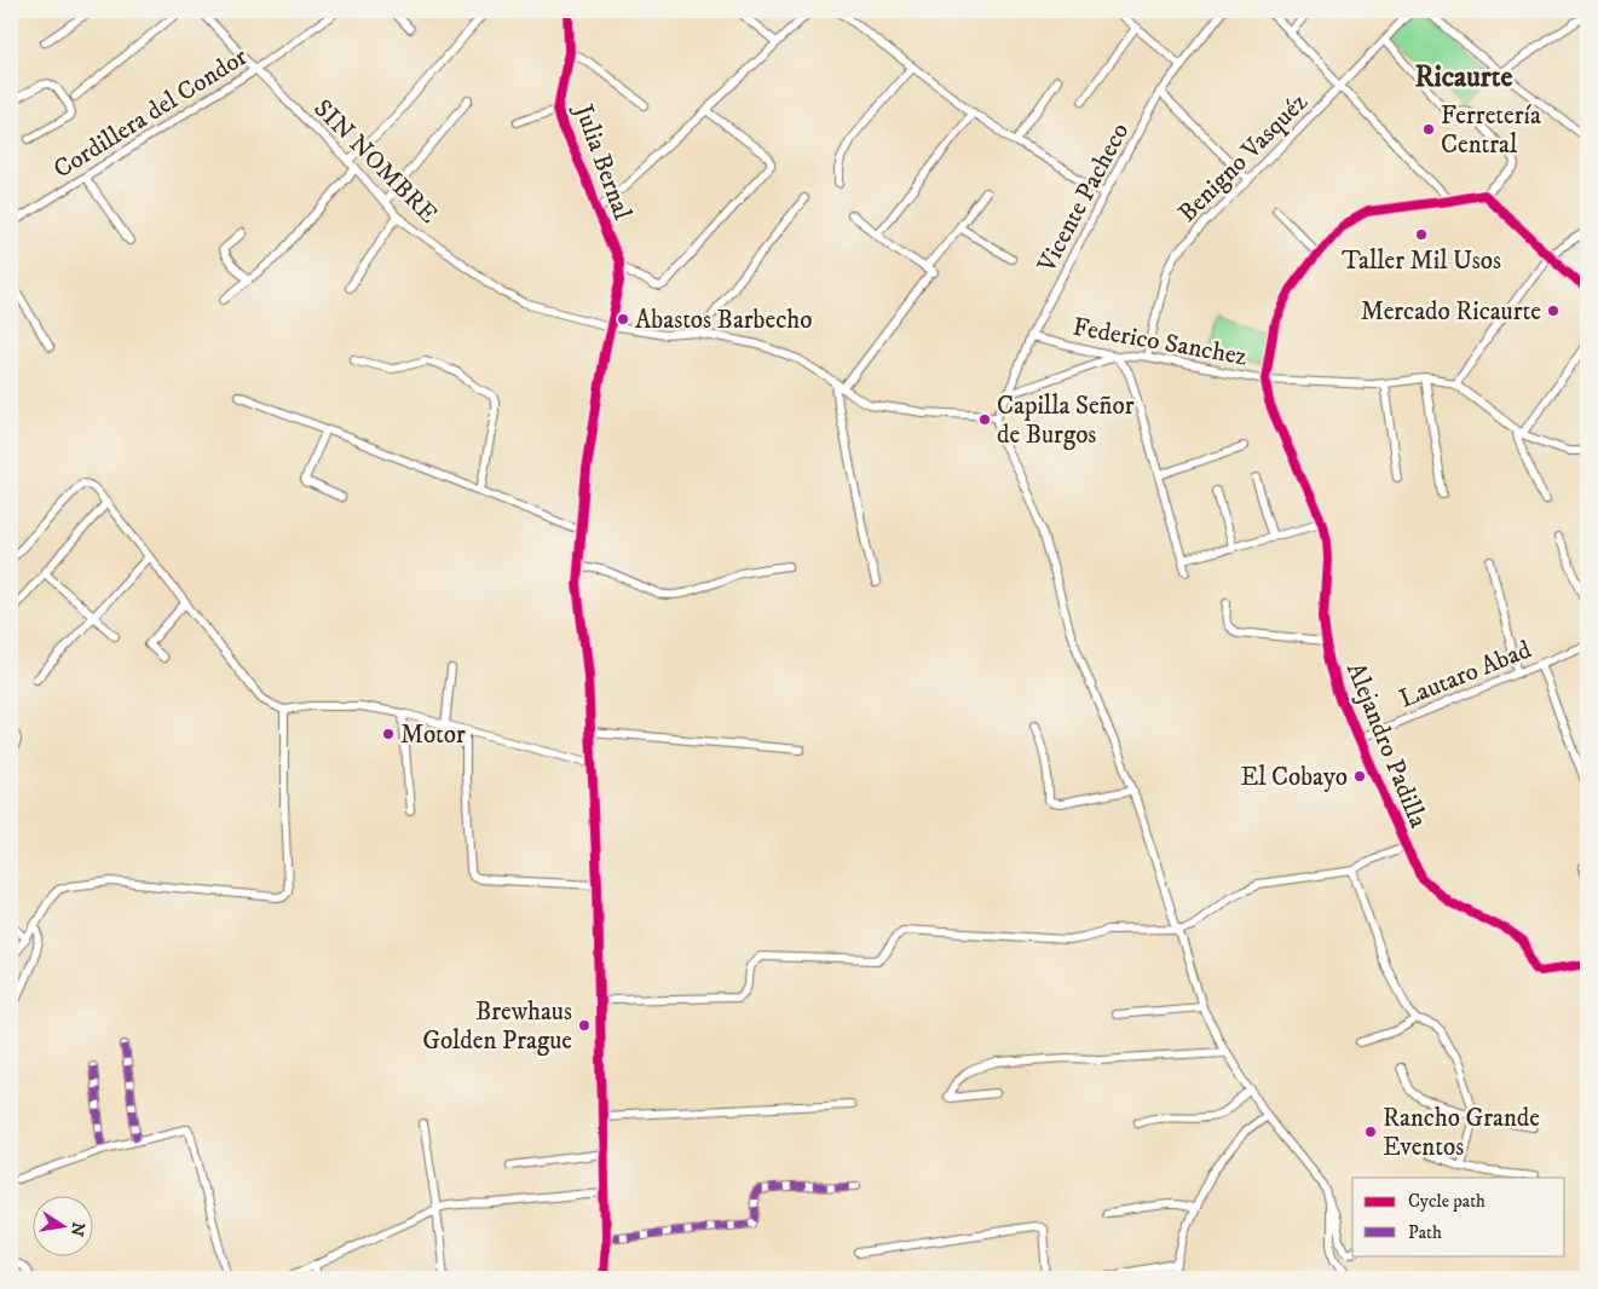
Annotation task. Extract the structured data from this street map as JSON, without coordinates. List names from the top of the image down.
{
  "streets": {
    "street": [
      "Cordillera del Condor",
      "Benigno Vasquéz",
      "SIN NOMBRE",
      "Julia Bernal",
      "Vicente Pacheco",
      "Federico Sanchez",
      "Lautaro Abad",
      "Alejandro Padilla"
    ]
  },
  "crossings": [
    ["Cordillera del Condor", "SIN NOMBRE"],
    ["Benigno Vasquéz", "Federico Sanchez"],
    ["SIN NOMBRE", "Julia Bernal"],
    ["SIN NOMBRE", "Vicente Pacheco"],
    ["Vicente Pacheco", "Federico Sanchez"],
    ["Federico Sanchez", "Alejandro Padilla"],
    ["Lautaro Abad", "Alejandro Padilla"]
  ],
  "districts": ["Ricaurte"],
  "places": [
    "Ferretería Central",
    "Taller Mil Usos",
    "Mercado Ricaurte",
    "Abastos Barbecho",
    "Capilla Señor de Burgos",
    "Motor",
    "El Cobayo",
    "Brewhaus Golden Prague",
    "Rancho Grande Eventos"
  ],
  "legend": ["Cycle path", "Path"],
  "north": "right"
}
